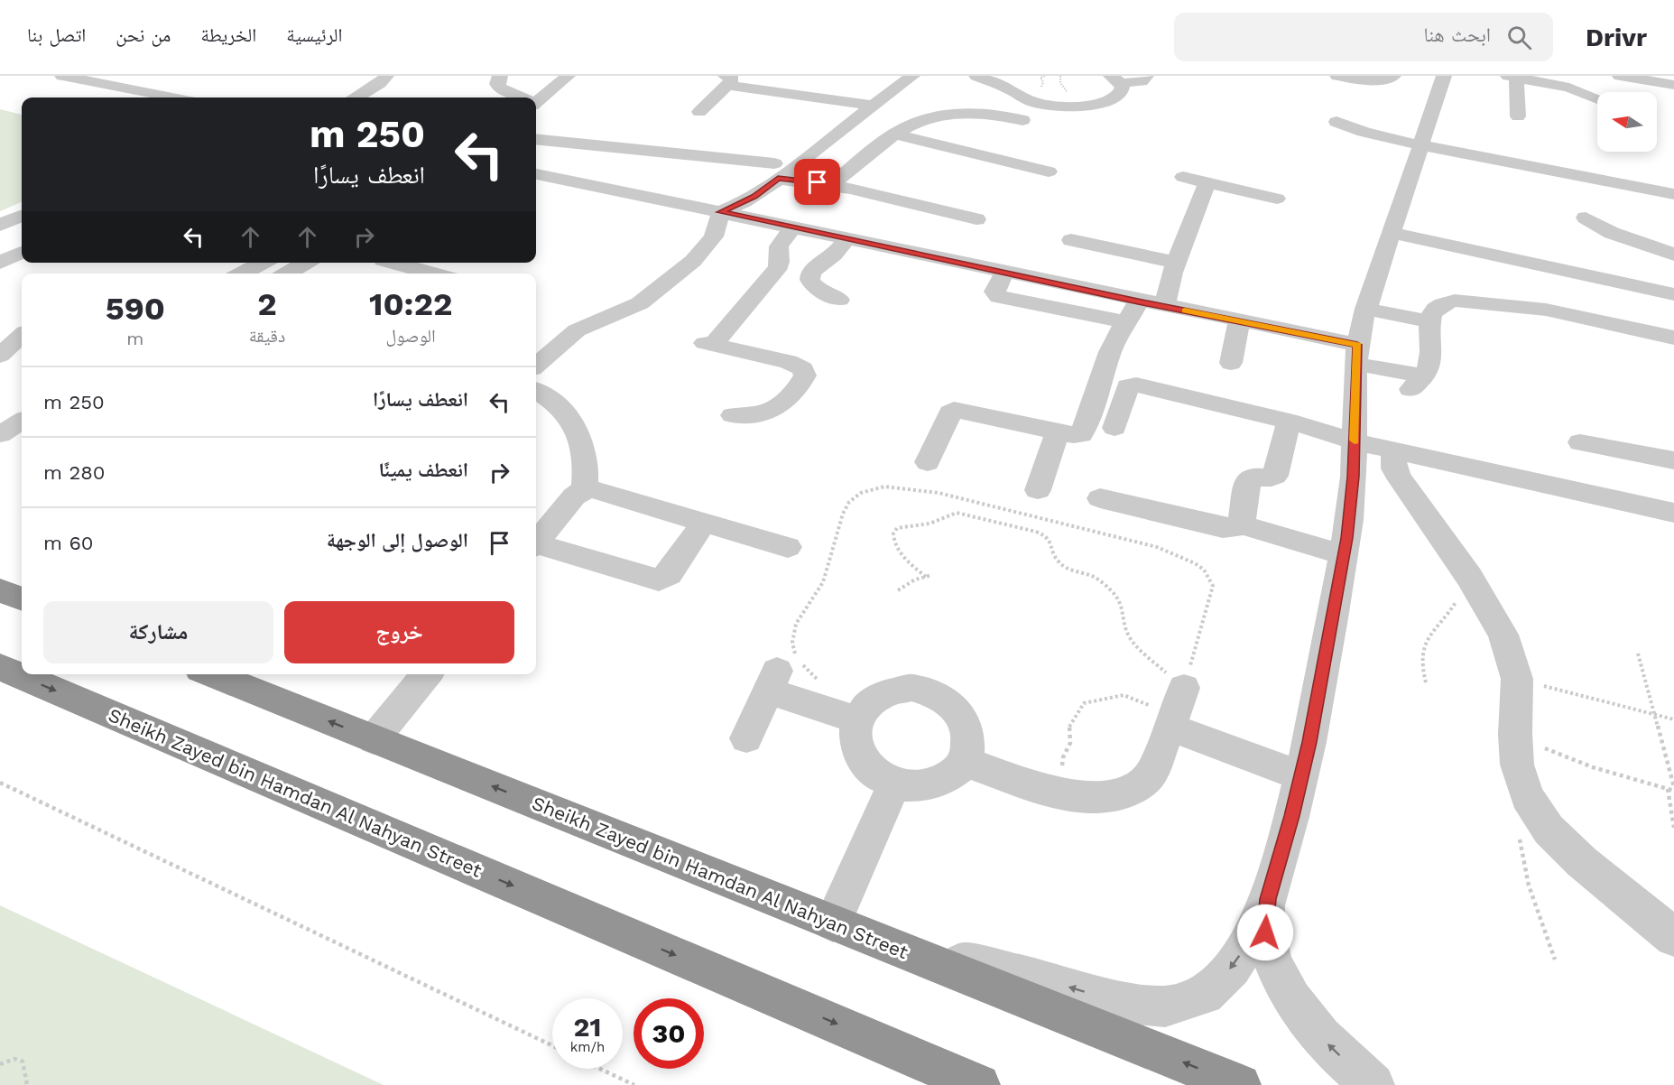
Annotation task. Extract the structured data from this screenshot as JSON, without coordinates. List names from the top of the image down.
{
  "streets": {
    "highway": ["Sheikh Zayed bin Hamdan Al Nahyan Street"]
  },
  "north": "left",
  "page": {
    "header": "Drivr",
    "search": "ابحث هنا",
    "nav": [
      "الرئيسية",
      "الخريطة",
      "من نحن",
      "اتصل بنا"
    ],
    "turn": ["250 m", "انعطف يسارًا"],
    "eta": [
      "10:22",
      "الوصول",
      "2",
      "دقيقة",
      "590",
      "m"
    ],
    "list": [
      {
        "name": "انعطف يسارًا",
        "value": "250 m"
      },
      {
        "name": "انعطف يمينًا",
        "value": "280 m"
      },
      {
        "name": "الوصول إلى الوجهة",
        "value": "60 m"
      }
    ],
    "buttons": ["خروج", "مشاركة"],
    "speed": "21 km/h",
    "limit": "30"
  }
}
